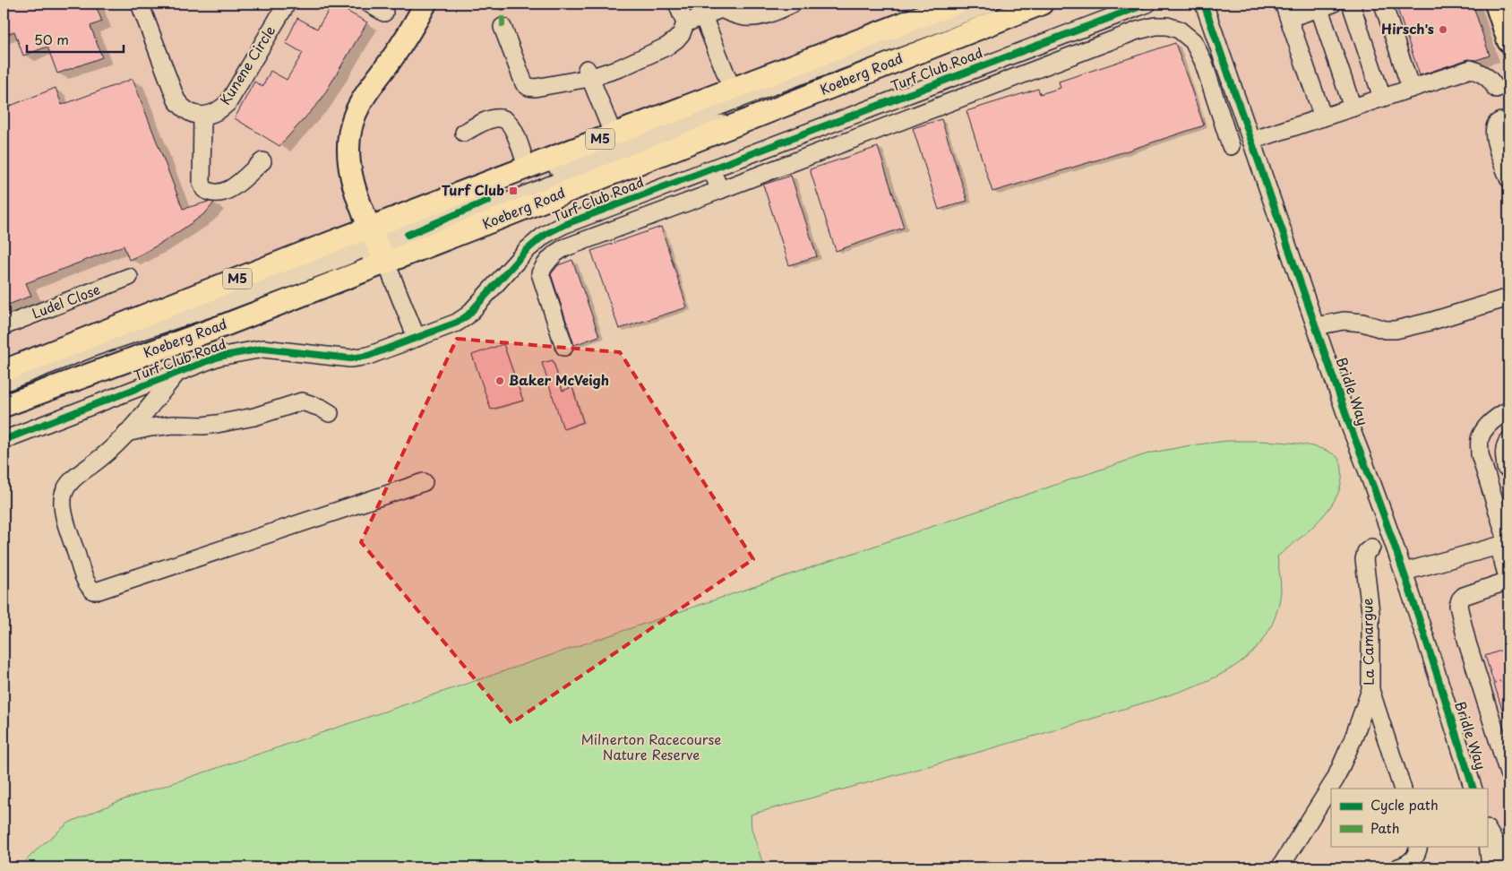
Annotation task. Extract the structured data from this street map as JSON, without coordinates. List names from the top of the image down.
{
  "streets": {
    "main road": ["Koeberg Road", "M5"],
    "street": [
      "Kunene Circle",
      "Turf Club Road",
      "Ludel Close",
      "Bridle Way",
      "La Camargue"
    ]
  },
  "parks": ["Milnerton Racecourse Nature Reserve"],
  "places": {
    "other": ["Hirsch's", "Baker McVeigh"],
    "transit": ["Turf Club"]
  },
  "legend": ["Cycle path", "Path"],
  "scale_bar": "50 m"
}
